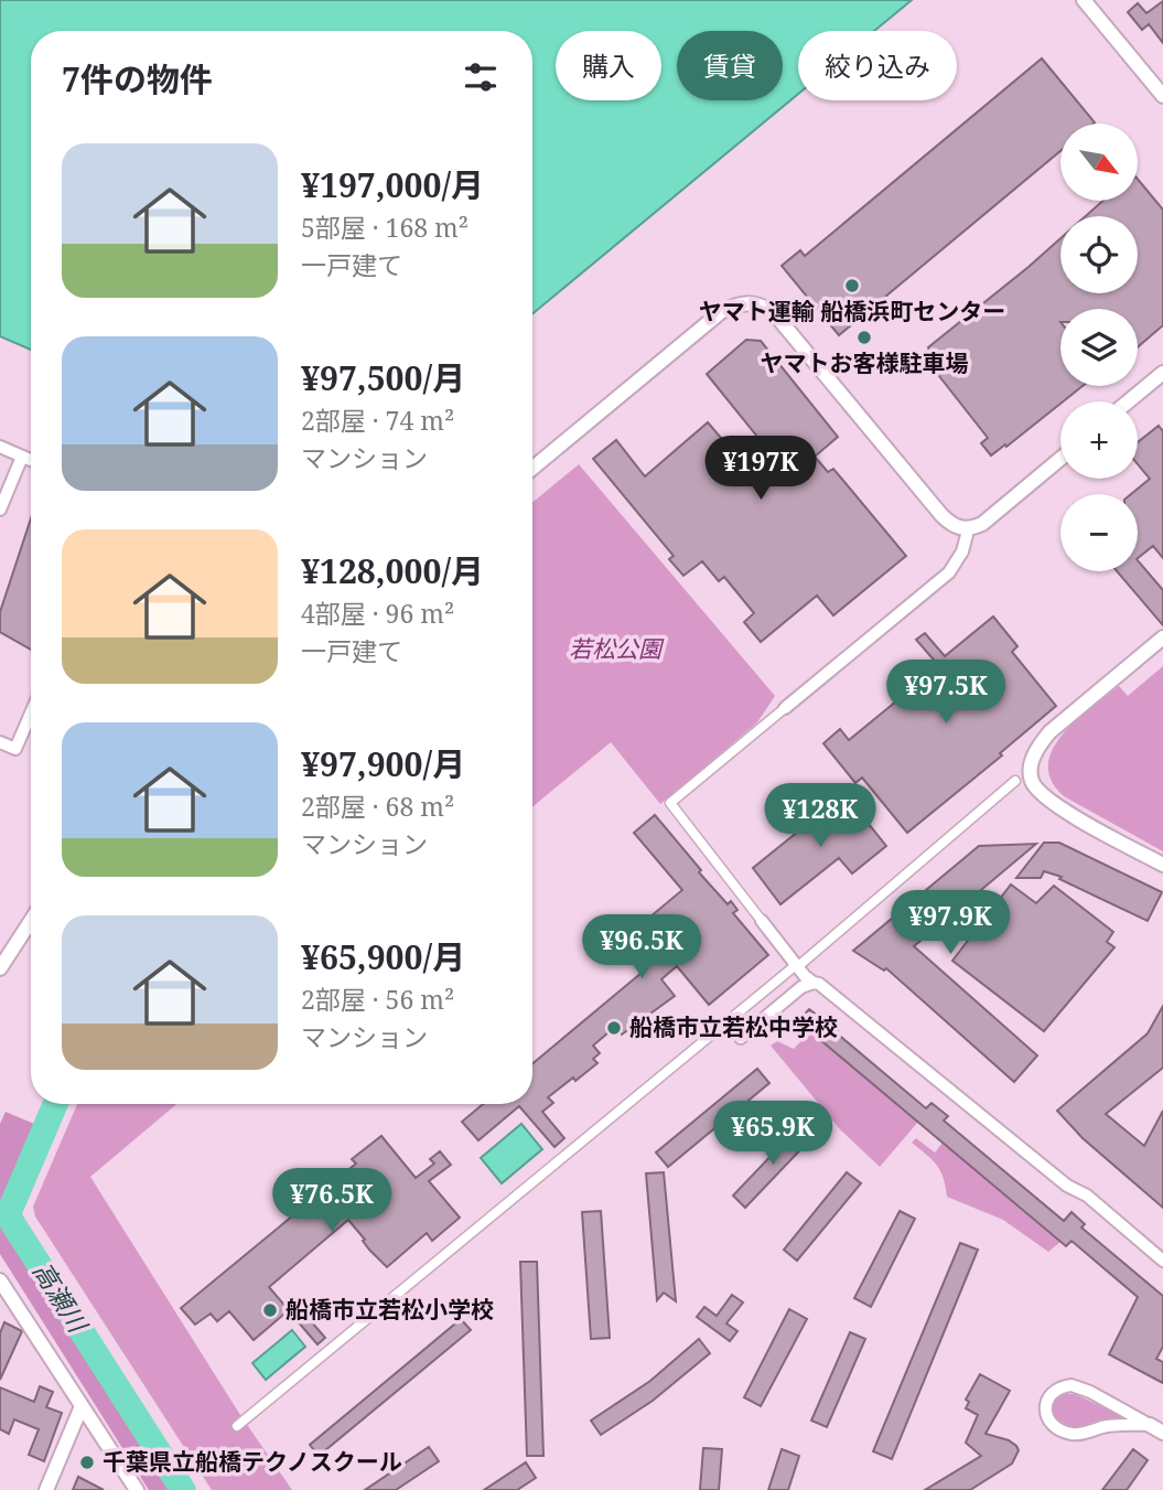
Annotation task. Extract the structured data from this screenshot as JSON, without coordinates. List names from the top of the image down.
{
  "water": ["高瀬川"],
  "parks": ["若松公園"],
  "places": [
    "ヤマト運輸 船橋浜町センター",
    "ヤマトお客様駐車場",
    "船橋市立若松中学校",
    "船橋市立若松小学校",
    "千葉県立船橋テクノスクール"
  ],
  "north": "bottom right",
  "page": {
    "chip": ["購入", "賃貸", "絞り込み"],
    "heading": "7件の物件",
    "map_buttons": ["+", "−"],
    "list": [
      {
        "name": "¥197,000/月",
        "note": "5部屋 · 168 m² · 一戸建て"
      },
      {
        "name": "¥97,500/月",
        "note": "2部屋 · 74 m² · マンション"
      },
      {
        "name": "¥128,000/月",
        "note": "4部屋 · 96 m² · 一戸建て"
      },
      {
        "name": "¥97,900/月",
        "note": "2部屋 · 68 m² · マンション"
      },
      {
        "name": "¥65,900/月",
        "note": "2部屋 · 56 m² · マンション"
      }
    ],
    "price": [
      "¥197K",
      "¥97.5K",
      "¥128K",
      "¥97.9K",
      "¥96.5K",
      "¥65.9K",
      "¥76.5K"
    ]
  }
}
